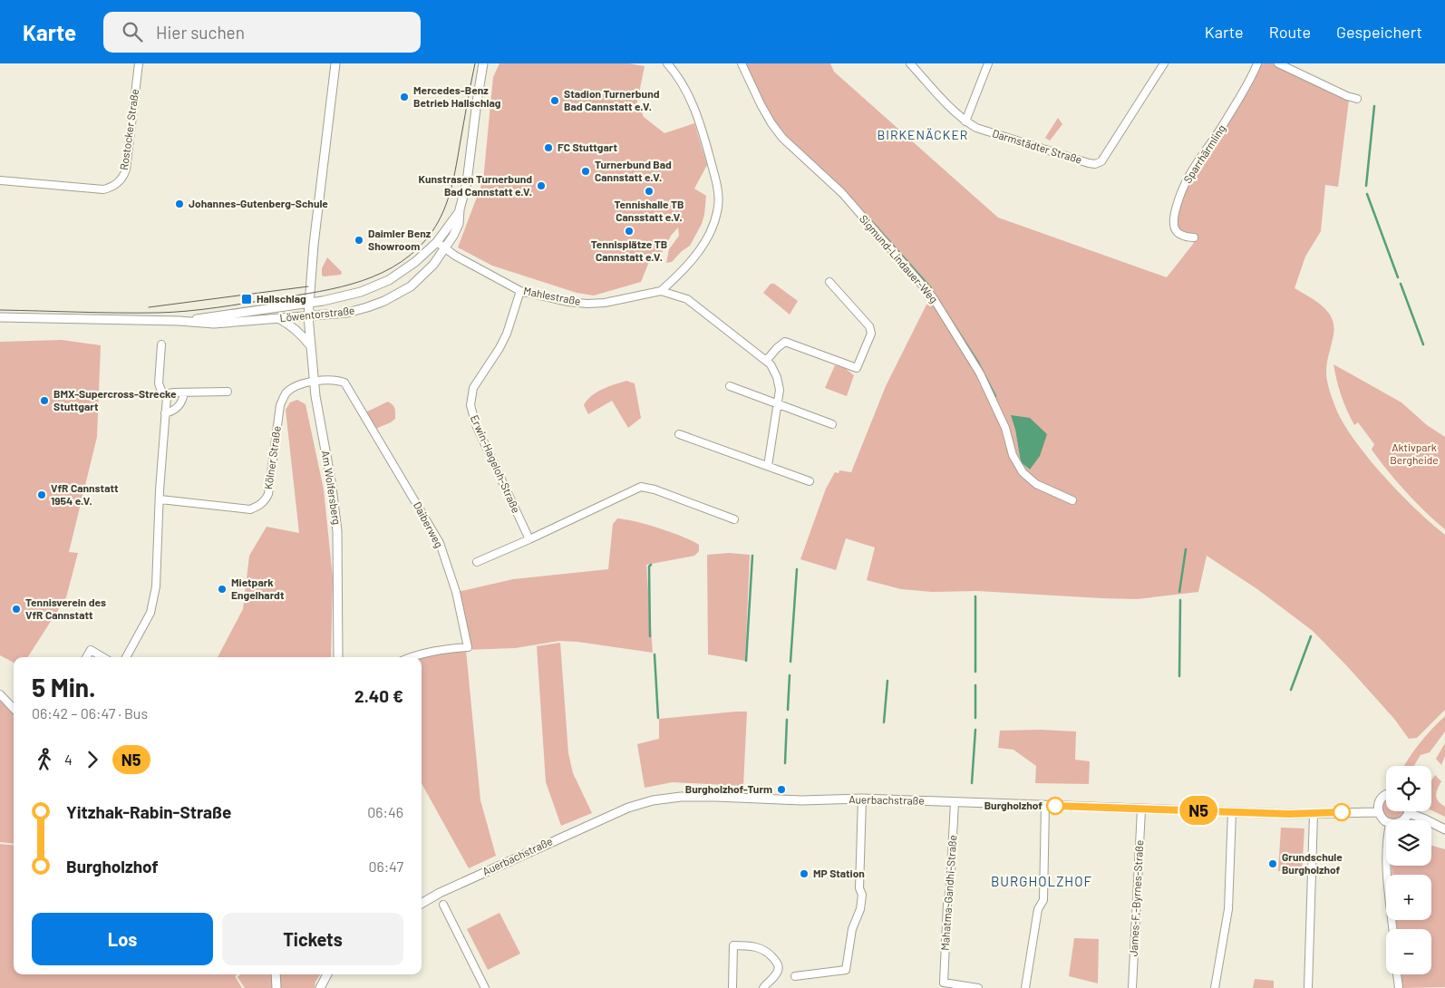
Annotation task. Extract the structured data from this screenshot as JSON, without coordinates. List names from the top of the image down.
{
  "streets": {
    "main road": ["Löwentorstraße", "Am Wolfersberg", "Auerbachstraße"],
    "street": [
      "Rostocker Straße",
      "Darmstädter Straße",
      "Sparrhärmling",
      "Sigmund-Lindauer-Weg",
      "Mahlestraße",
      "Kölner Straße",
      "Erwin-Hageloh-Straße",
      "Daiberweg",
      "Mahatma-Gandhi-Straße",
      "James-F.-Byrnes-Straße"
    ]
  },
  "crossings": [
    ["Mahlestraße", "Löwentorstraße"],
    ["Mahlestraße", "Erwin-Hageloh-Straße"],
    ["Löwentorstraße", "Am Wolfersberg"],
    ["Kölner Straße", "Am Wolfersberg"],
    ["Kölner Straße", "Daiberweg"],
    ["Am Wolfersberg", "Daiberweg"],
    ["Auerbachstraße", "Mahatma-Gandhi-Straße"],
    ["Auerbachstraße", "James-F.-Byrnes-Straße"]
  ],
  "districts": ["BIRKENÄCKER", "BURGHOLZHOF"],
  "parks": ["Aktivpark Bergheide"],
  "places": {
    "other": [
      "Mercedes-Benz Betrieb Hallschlag",
      "Stadion Turnerbund Bad Cannstatt e.V.",
      "FC Stuttgart",
      "Turnerbund Bad Cannstatt e.V.",
      "Kunstrasen Turnerbund Bad Cannstatt e.V.",
      "Tennishalle TB Cansstatt e.V.",
      "Johannes-Gutenberg-Schule",
      "Tennisplätze TB Cannstatt e.V.",
      "Daimler Benz Showroom",
      "BMX-Supercross-Strecke Stuttgart",
      "VfR Cannstatt 1954 e.V.",
      "Mietpark Engelhardt",
      "Tennisverein des VfR Cannstatt",
      "Burgholzhof-Turm",
      "Burgholzhof",
      "Grundschule Burgholzhof",
      "MP Station"
    ],
    "transit": ["Hallschlag"]
  },
  "lines": ["bus line N5"],
  "page": {
    "header": "Karte",
    "search": "Hier suchen",
    "nav": ["Karte", "Route", "Gespeichert"],
    "on_map": "N5",
    "heading": ["5 Min.", "06:42 – 06:47 · Bus", "2.40 €"],
    "legs": ["4", "N5"],
    "map_buttons": ["+", "−"],
    "list": [
      {
        "name": "Yitzhak-Rabin-Straße",
        "value": "06:46"
      },
      {
        "name": "Burgholzhof",
        "value": "06:47"
      }
    ],
    "buttons": ["Los", "Tickets"]
  }
}
